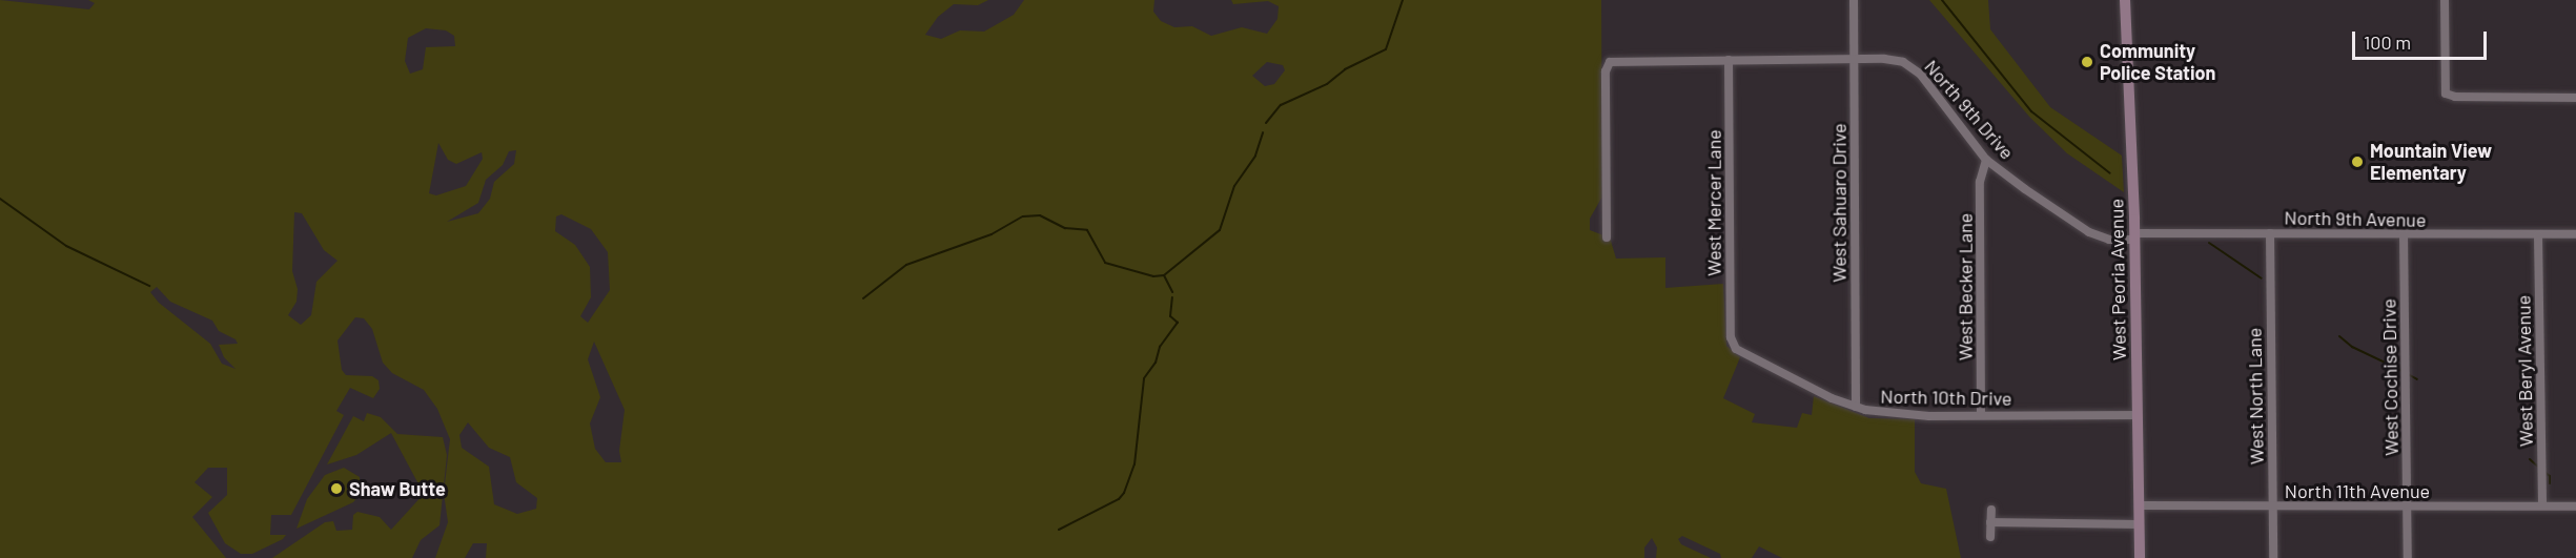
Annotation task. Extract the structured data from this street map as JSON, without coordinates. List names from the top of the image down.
{
  "streets": {
    "main road": ["West Peoria Avenue"],
    "street": [
      "North 9th Drive",
      "West Mercer Lane",
      "West Sahuaro Drive",
      "North 9th Avenue",
      "West Becker Lane",
      "West Beryl Avenue",
      "West Cochise Drive",
      "West North Lane",
      "North 10th Drive",
      "North 11th Avenue"
    ]
  },
  "crossings": [
    ["North 9th Drive", "West Mercer Lane"],
    ["North 9th Drive", "West Sahuaro Drive"],
    ["North 9th Drive", "North 9th Avenue"],
    ["North 9th Drive", "West Peoria Avenue"],
    ["North 9th Drive", "West Becker Lane"],
    ["West Mercer Lane", "North 10th Drive"],
    ["West Sahuaro Drive", "North 10th Drive"],
    ["North 9th Avenue", "West Peoria Avenue"],
    ["North 9th Avenue", "West Beryl Avenue"],
    ["North 9th Avenue", "West Cochise Drive"],
    ["North 9th Avenue", "West North Lane"],
    ["West Peoria Avenue", "North 10th Drive"],
    ["West Peoria Avenue", "North 11th Avenue"],
    ["West Becker Lane", "North 10th Drive"],
    ["West Beryl Avenue", "North 11th Avenue"],
    ["West Cochise Drive", "North 11th Avenue"],
    ["West North Lane", "North 11th Avenue"]
  ],
  "places": ["Community Police Station", "Mountain View Elementary", "Shaw Butte"],
  "scale_bar": "100 m"
}
